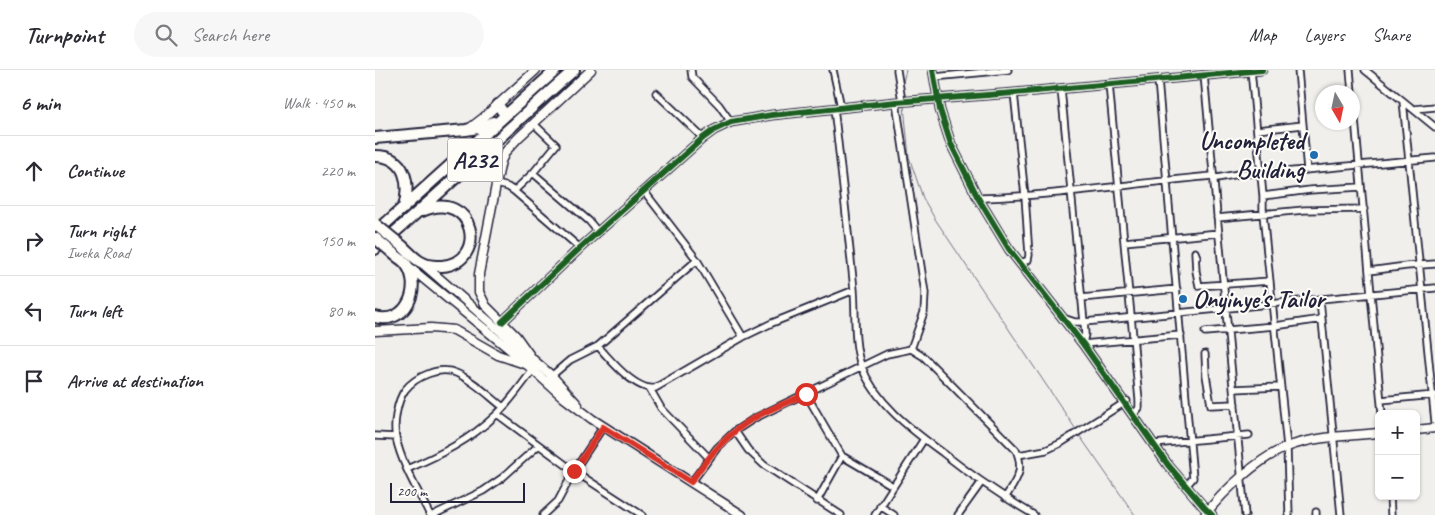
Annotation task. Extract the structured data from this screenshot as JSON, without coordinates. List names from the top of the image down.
{
  "streets": {
    "highway": ["A232"]
  },
  "places": ["Uncompleted Building", "Onyinye's Tailor"],
  "scale_bar": "200 m",
  "north": "bottom",
  "page": {
    "header": "Turnpoint",
    "search": "Search here",
    "nav": ["Map", "Layers", "Share"],
    "heading": ["6 min", "Walk · 450 m"],
    "list": [
      ["Continue", "220 m"],
      ["Turn right", "Iweka Road", "150 m"],
      ["Turn left", "80 m"],
      "Arrive at destination"
    ],
    "map_buttons": ["+", "−"],
    "scale": "200 m"
  }
}
